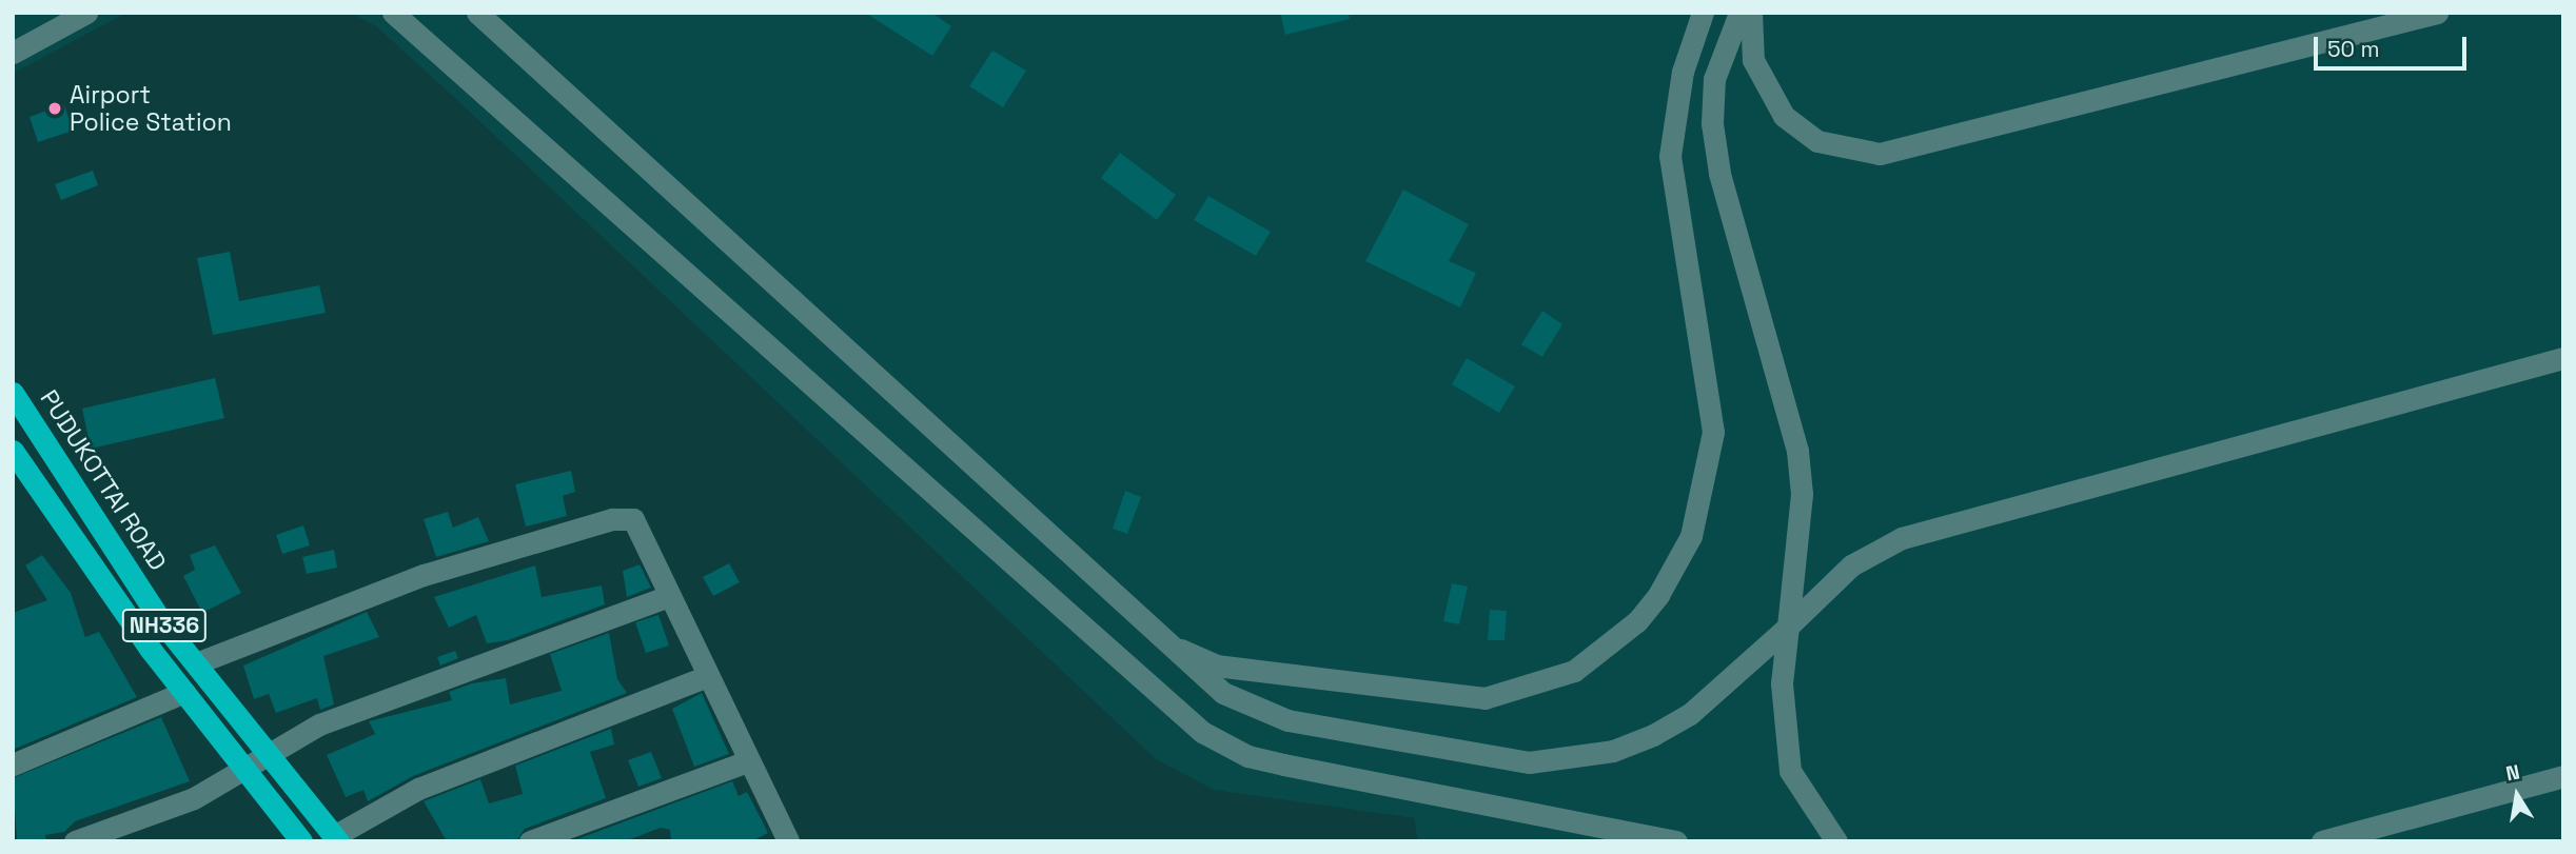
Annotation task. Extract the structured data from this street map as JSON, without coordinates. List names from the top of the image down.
{
  "streets": {
    "highway": ["PUDUKOTTAI ROAD", "NH336"]
  },
  "places": ["Airport Police Station"],
  "scale_bar": "50 m",
  "north": "top"
}
